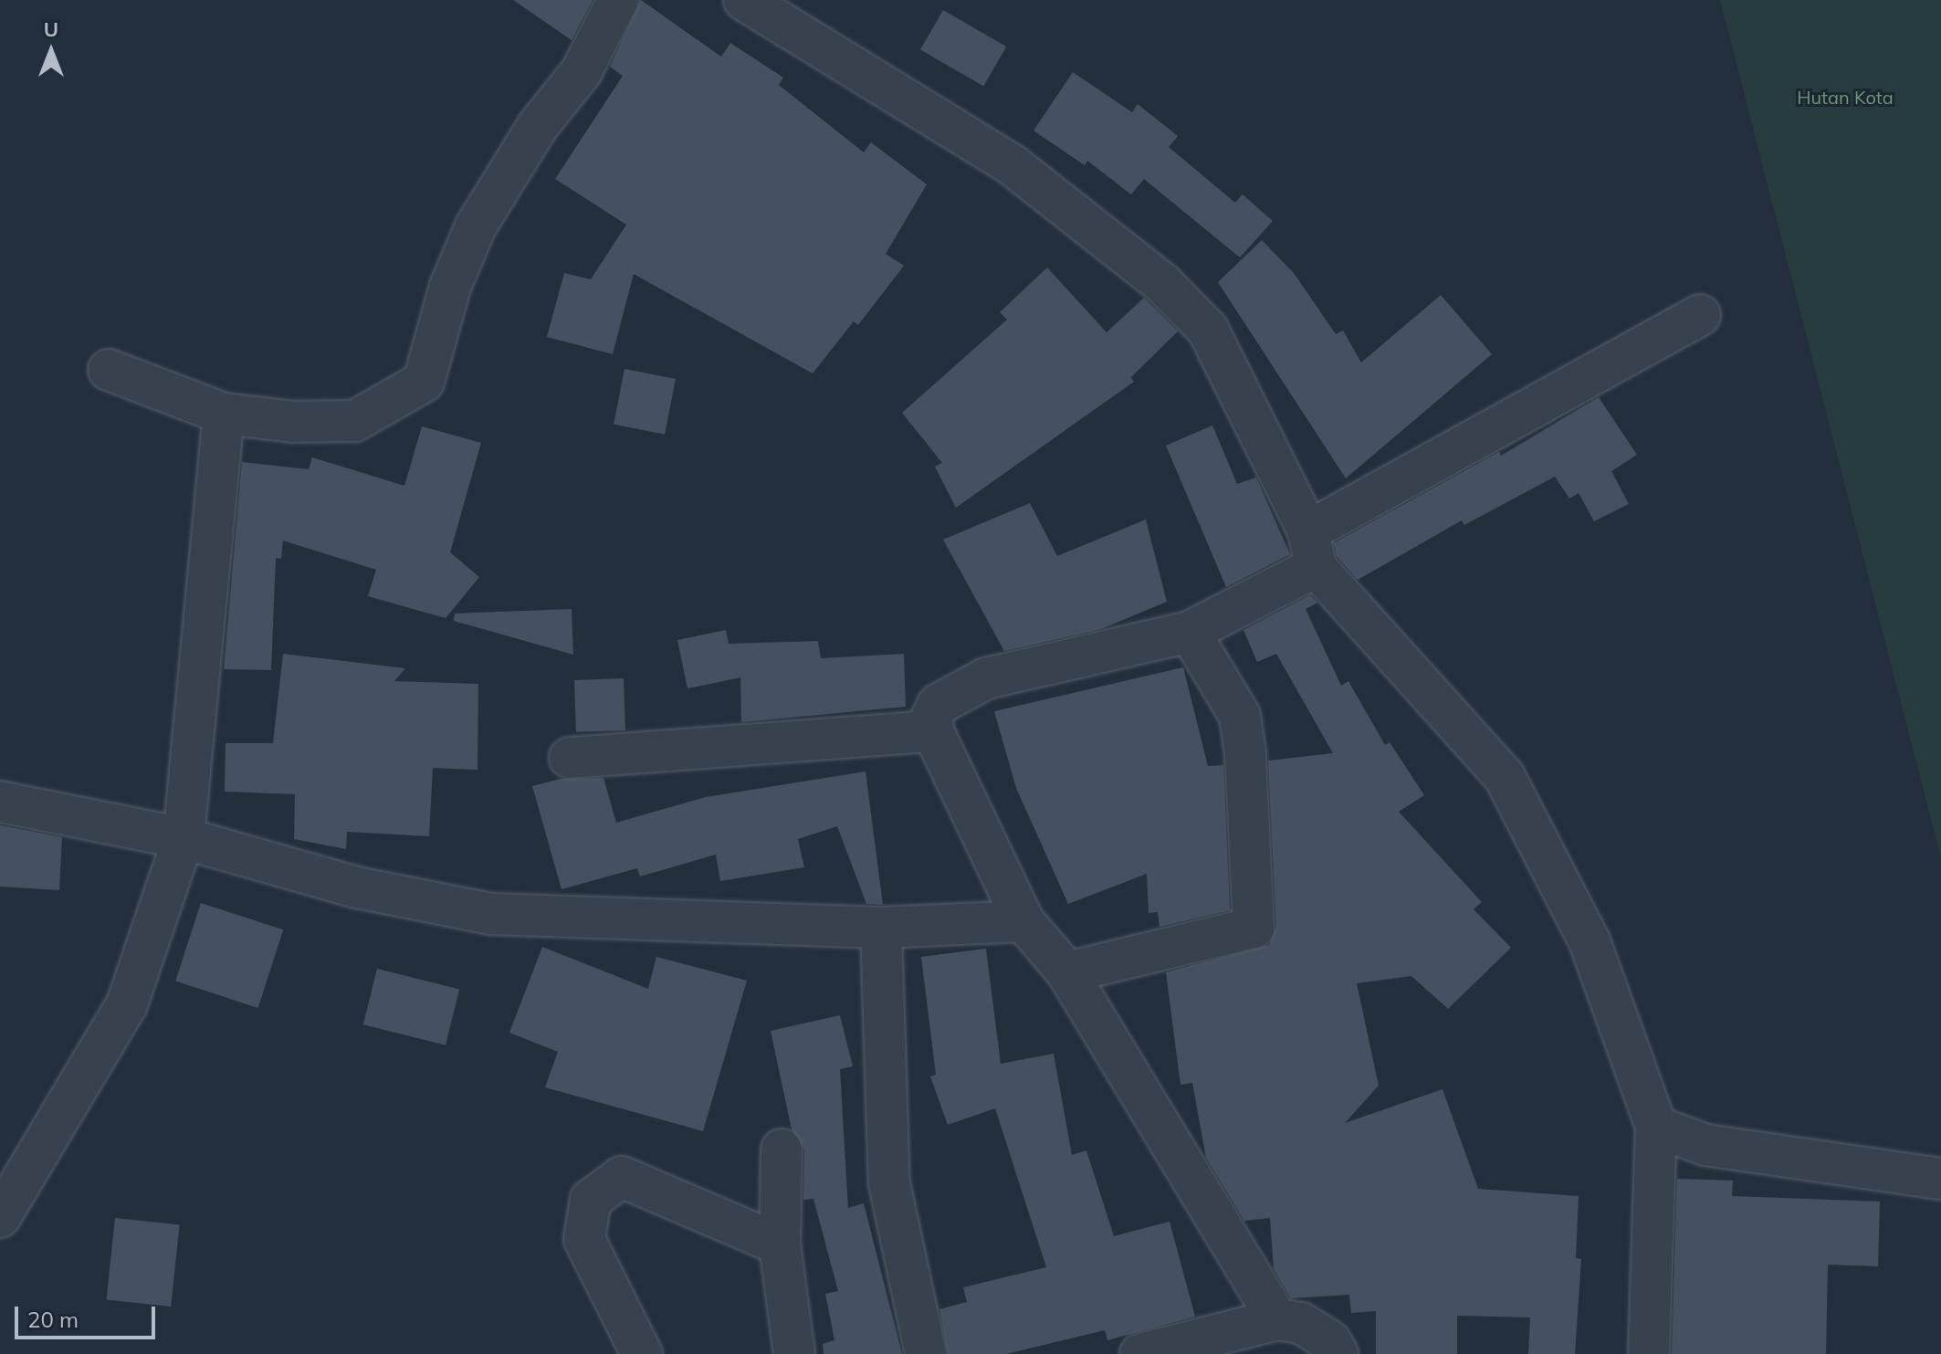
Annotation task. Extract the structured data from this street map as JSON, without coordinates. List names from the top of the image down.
{
  "parks": ["Hutan Kota"],
  "scale_bar": "20 m",
  "north": "top"
}
